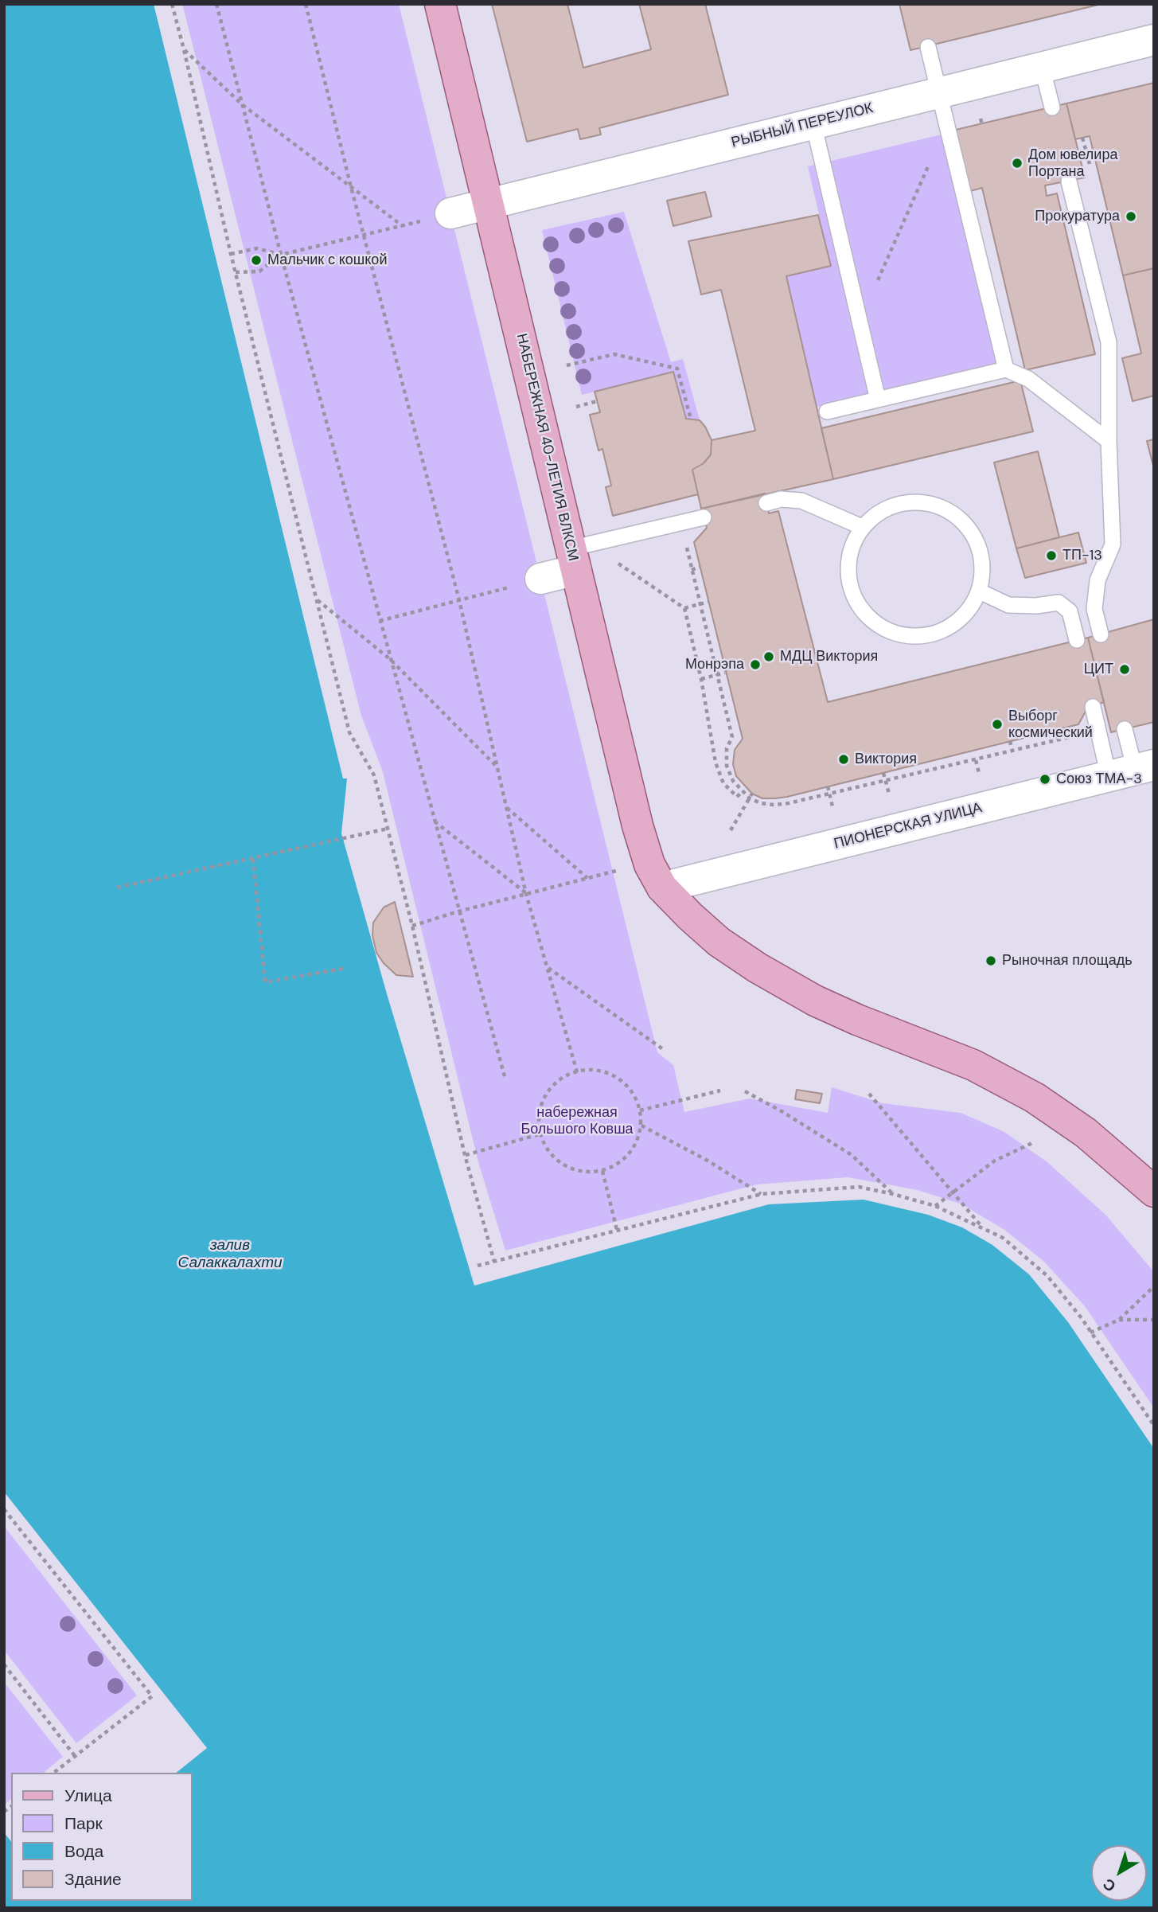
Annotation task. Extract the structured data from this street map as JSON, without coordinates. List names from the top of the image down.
{
  "streets": {
    "main road": ["НАБЕРЕЖНАЯ 40-ЛЕТИЯ ВЛКСМ"],
    "street": ["РЫБНЫЙ ПЕРЕУЛОК", "ПИОНЕРСКАЯ УЛИЦА"]
  },
  "crossings": [
    ["РЫБНЫЙ ПЕРЕУЛОК", "НАБЕРЕЖНАЯ 40-ЛЕТИЯ ВЛКСМ"],
    ["НАБЕРЕЖНАЯ 40-ЛЕТИЯ ВЛКСМ", "ПИОНЕРСКАЯ УЛИЦА"]
  ],
  "water": ["залив Салаккалахти"],
  "parks": ["набережная Большого Ковша"],
  "places": [
    "Дом ювелира Портана",
    "Прокуратура",
    "Мальчик с кошкой",
    "ТП-13",
    "МДЦ Виктория",
    "Монрэпа",
    "ЦИТ",
    "Выборг космический",
    "Виктория",
    "Союз ТМА-3",
    "Рыночная площадь"
  ],
  "legend": [
    "Улица",
    "Парк",
    "Вода",
    "Здание"
  ],
  "north": "bottom left"
}
